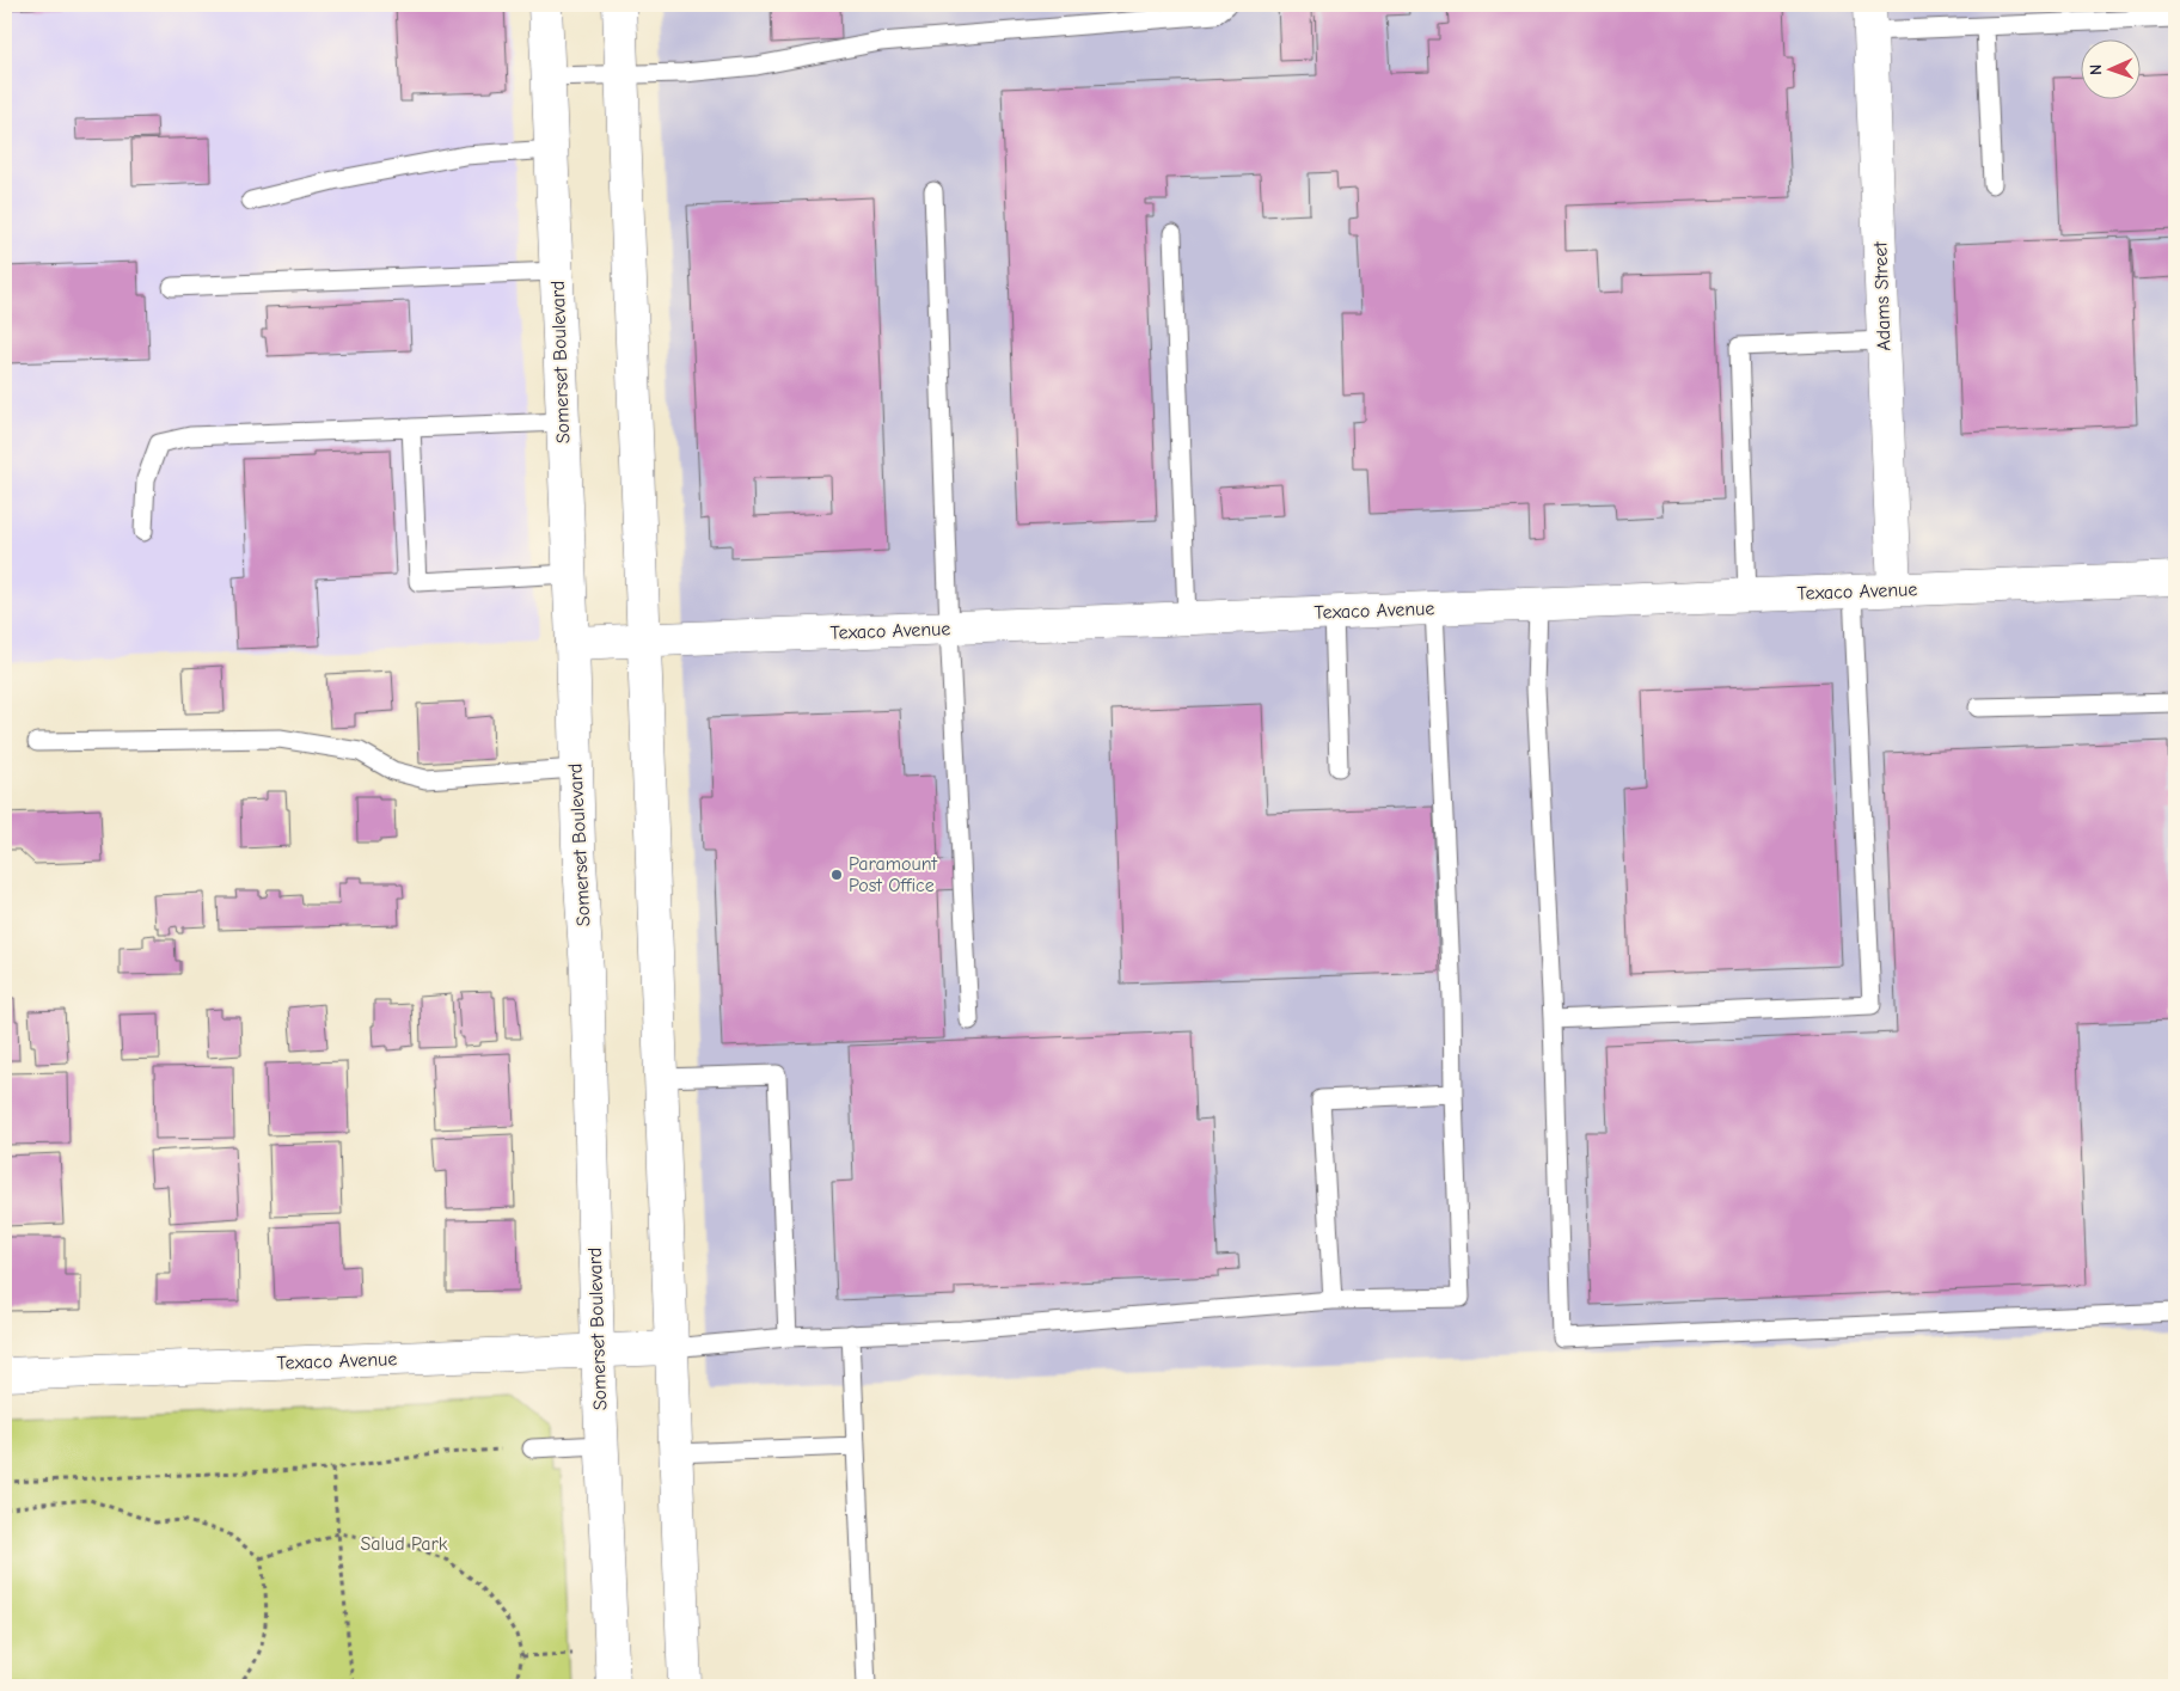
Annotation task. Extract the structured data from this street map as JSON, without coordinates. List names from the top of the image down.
{
  "streets": {
    "main road": ["Adams Street", "Somerset Boulevard", "Texaco Avenue"]
  },
  "crossings": [
    ["Adams Street", "Texaco Avenue"],
    ["Somerset Boulevard", "Texaco Avenue"]
  ],
  "parks": ["Salud Park"],
  "places": ["Paramount Post Office"],
  "north": "left"
}
